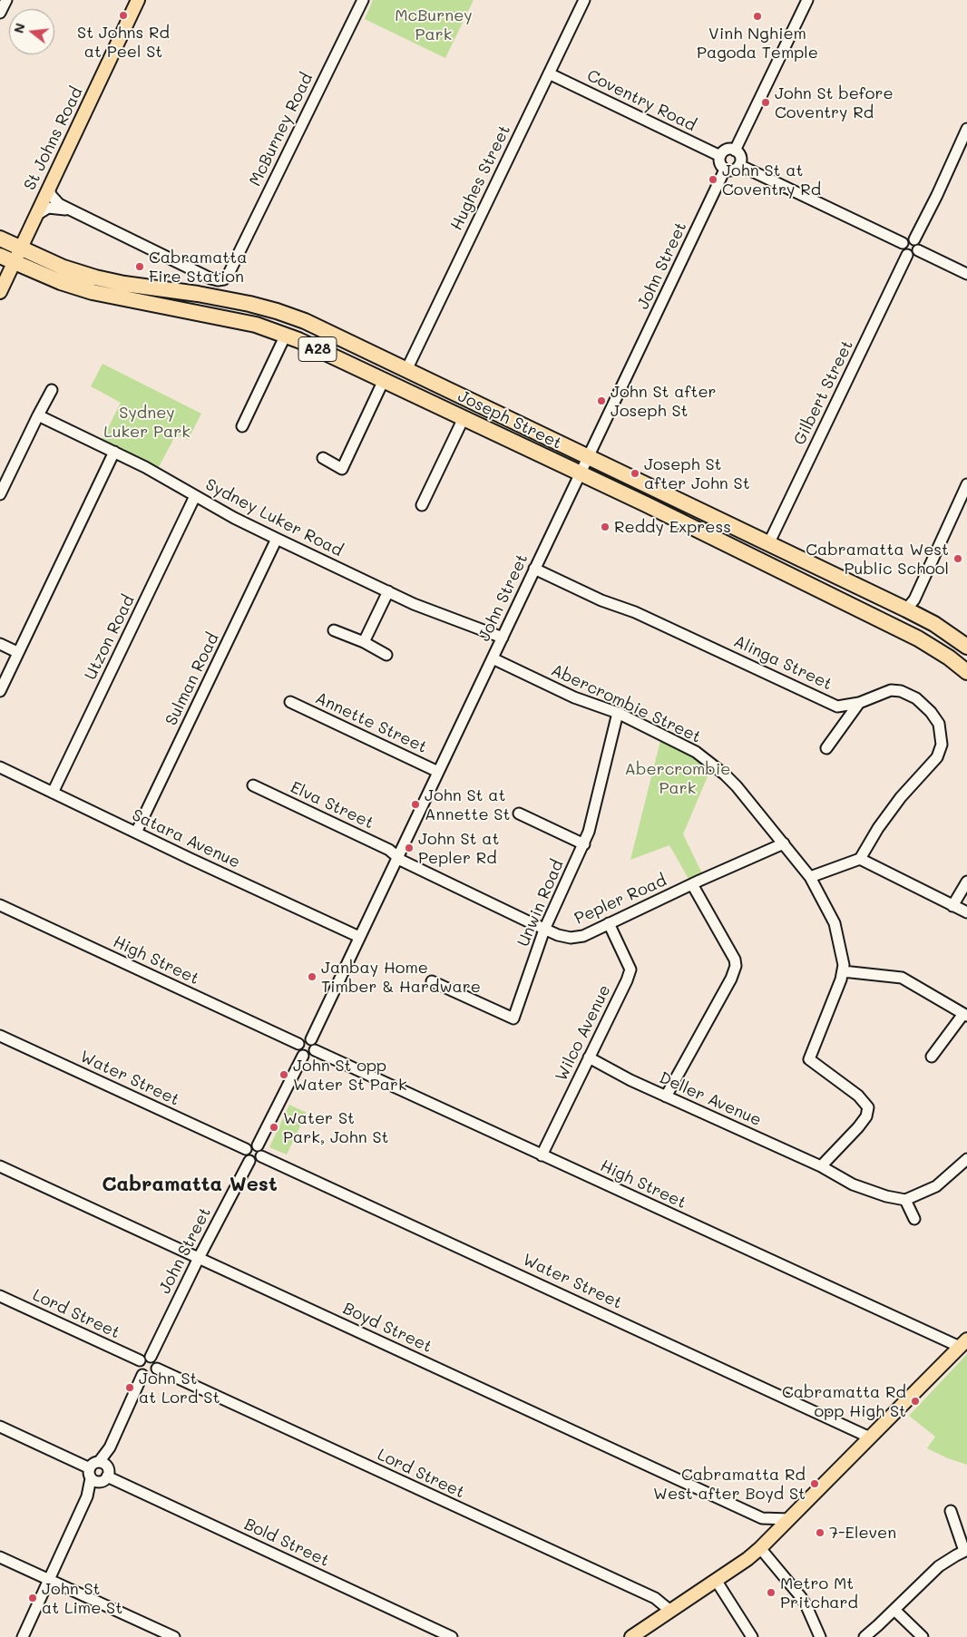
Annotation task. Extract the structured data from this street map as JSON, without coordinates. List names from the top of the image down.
{
  "streets": {
    "highway": ["A28", "Joseph Street"],
    "main road": ["St Johns Road"],
    "street": [
      "Coventry Road",
      "McBurney Road",
      "Hughes Street",
      "John Street",
      "Gilbert Street",
      "Sydney Luker Road",
      "Utzon Road",
      "Alinga Street",
      "Sulman Road",
      "Abercrombie Street",
      "Annette Street",
      "Elva Street",
      "Satara Avenue",
      "Pepler Road",
      "Unwin Road",
      "High Street",
      "Wilco Avenue",
      "Water Street",
      "Deller Avenue",
      "Lord Street",
      "Boyd Street",
      "Bold Street"
    ]
  },
  "crossings": [
    ["Coventry Road", "Hughes Street"],
    ["Coventry Road", "John Street"],
    ["St Johns Road", "A28"],
    ["St Johns Road", "Joseph Street"],
    ["Hughes Street", "Joseph Street"],
    ["John Street", "Joseph Street"],
    ["John Street", "Sydney Luker Road"],
    ["John Street", "Alinga Street"],
    ["John Street", "Abercrombie Street"],
    ["John Street", "Annette Street"],
    ["John Street", "Elva Street"],
    ["John Street", "Satara Avenue"],
    ["John Street", "Pepler Road"],
    ["John Street", "High Street"],
    ["John Street", "Water Street"],
    ["John Street", "Lord Street"],
    ["John Street", "Boyd Street"],
    ["A28", "Joseph Street"],
    ["Gilbert Street", "Joseph Street"],
    ["Sydney Luker Road", "Utzon Road"],
    ["Sydney Luker Road", "Sulman Road"],
    ["Utzon Road", "Satara Avenue"],
    ["Sulman Road", "Satara Avenue"],
    ["Abercrombie Street", "Pepler Road"],
    ["Abercrombie Street", "Unwin Road"],
    ["Abercrombie Street", "Deller Avenue"],
    ["Elva Street", "Pepler Road"],
    ["Pepler Road", "Unwin Road"],
    ["Pepler Road", "Wilco Avenue"],
    ["High Street", "Wilco Avenue"],
    ["Wilco Avenue", "Deller Avenue"]
  ],
  "districts": ["Cabramatta West"],
  "parks": ["McBurney Park", "Sydney Luker Park", "Abercrombie Park"],
  "places": [
    "St Johns Rd at Peel St",
    "Vinh Nghiem Pagoda Temple",
    "John St before Coventry Rd",
    "John St at Coventry Rd",
    "Cabramatta Fire Station",
    "John St after Joseph St",
    "Joseph St after John St",
    "Reddy Express",
    "Cabramatta West Public School",
    "John St at Annette St",
    "John St at Pepler Rd",
    "Janbay Home Timber & Hardware",
    "John St opp Water St Park",
    "Water St Park, John St",
    "John St at Lord St",
    "Cabramatta Rd opp High St",
    "Cabramatta Rd West after Boyd St",
    "7-Eleven",
    "Metro Mt Pritchard",
    "John St at Lime St"
  ],
  "north": "left"
}
